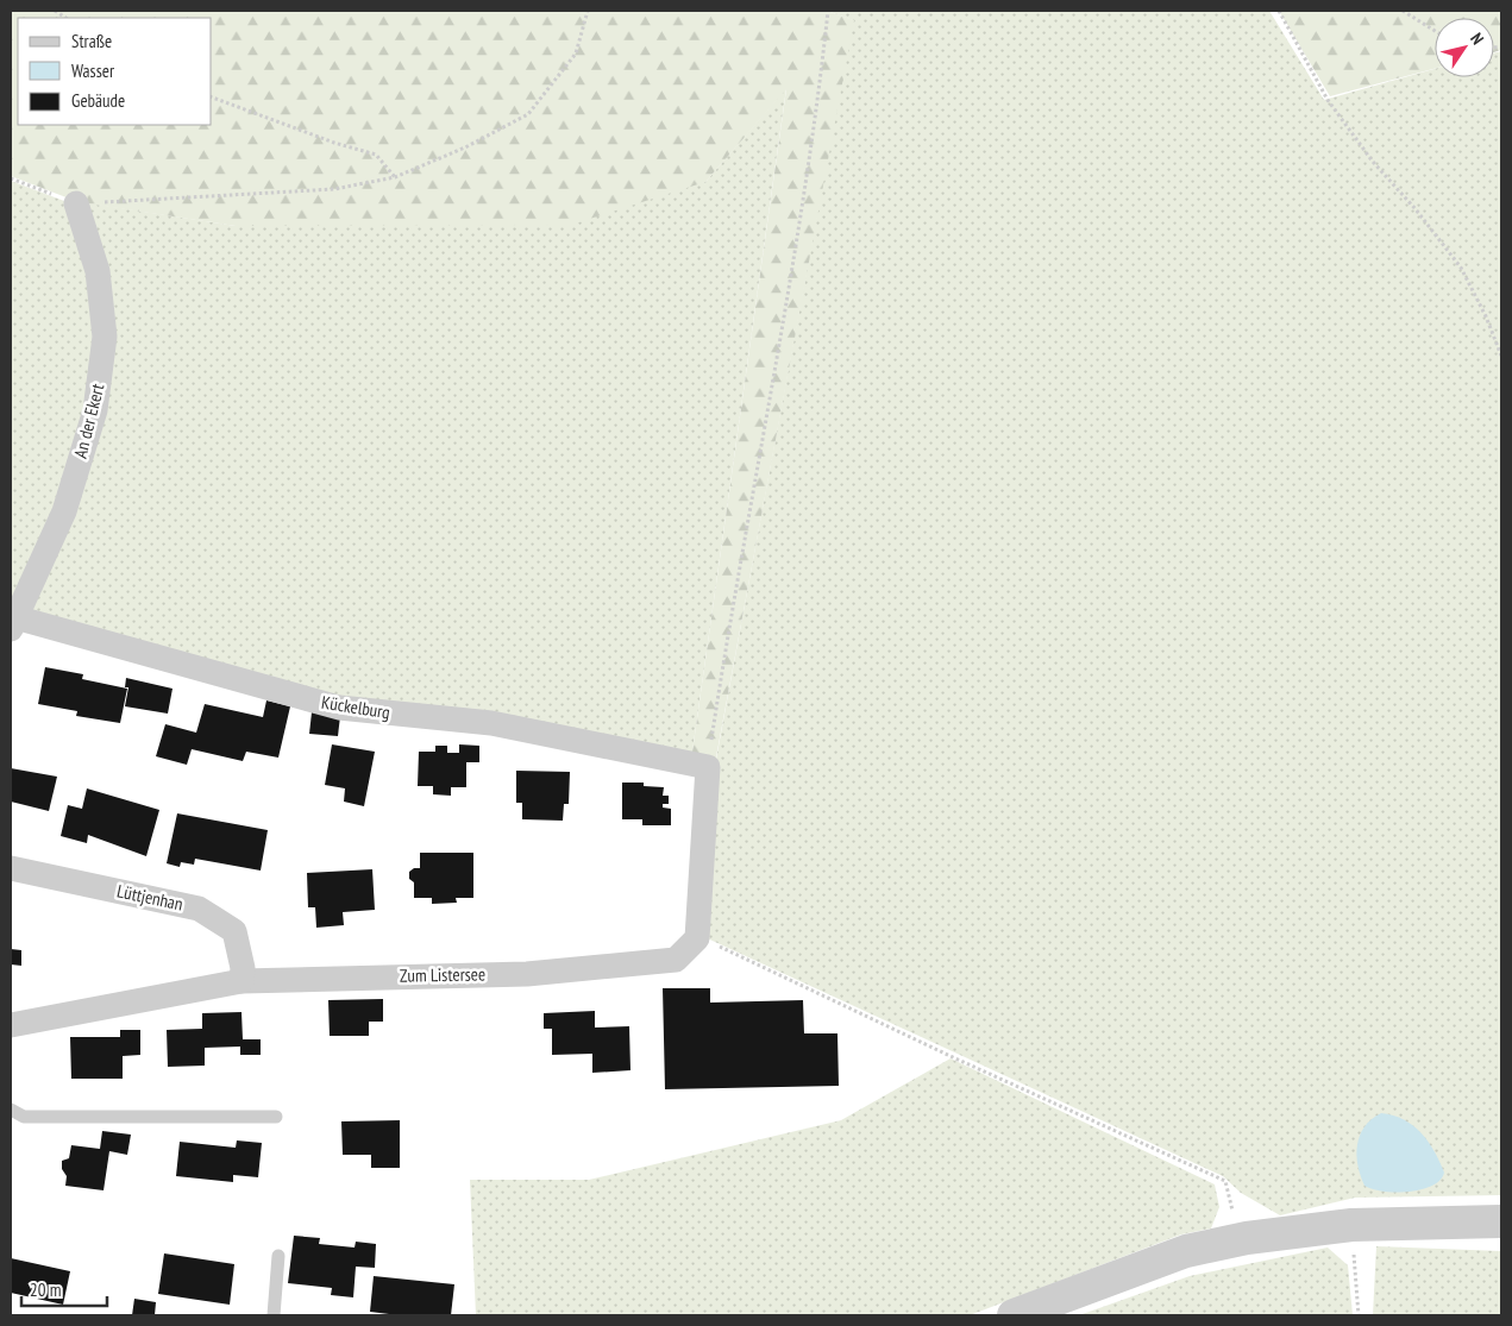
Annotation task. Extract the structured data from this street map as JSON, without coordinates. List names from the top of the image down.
{
  "streets": {
    "street": [
      "An der Ekert",
      "Kückelburg",
      "Lüttjenhan",
      "Zum Listersee"
    ]
  },
  "crossings": [
    ["An der Ekert", "Kückelburg"],
    ["Lüttjenhan", "Zum Listersee"]
  ],
  "legend": ["Straße", "Wasser", "Gebäude"],
  "scale_bar": "20 m",
  "north": "top right"
}
